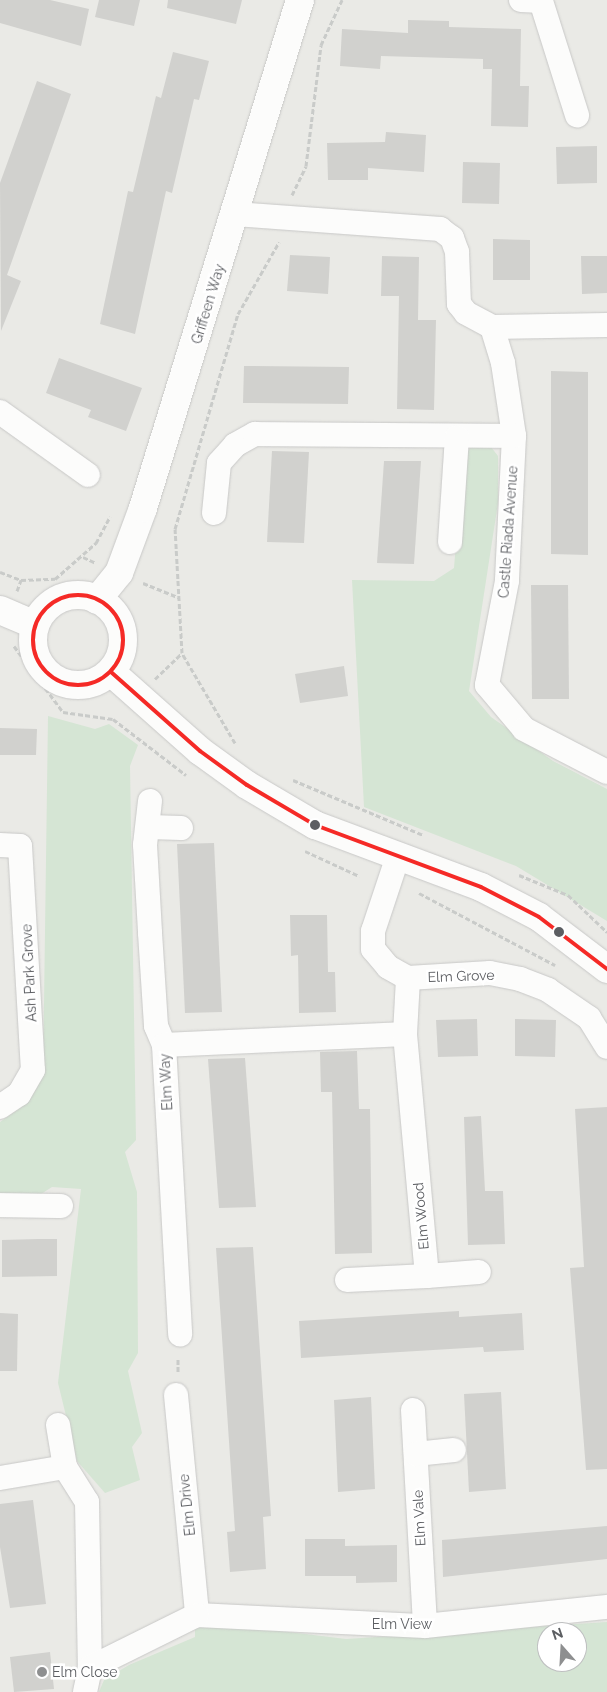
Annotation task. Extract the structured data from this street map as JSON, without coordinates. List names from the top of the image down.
{
  "streets": {
    "street": [
      "Griffeen Way",
      "Castle Riada Avenue",
      "Ash Park Grove",
      "Elm Grove",
      "Elm Way",
      "Elm Wood",
      "Elm Drive",
      "Elm Vale",
      "Elm View"
    ]
  },
  "crossings": [
    ["Elm Grove", "Elm Wood"],
    ["Elm Drive", "Elm View"],
    ["Elm Vale", "Elm View"]
  ],
  "places": ["Elm Close"],
  "north": "top"
}
